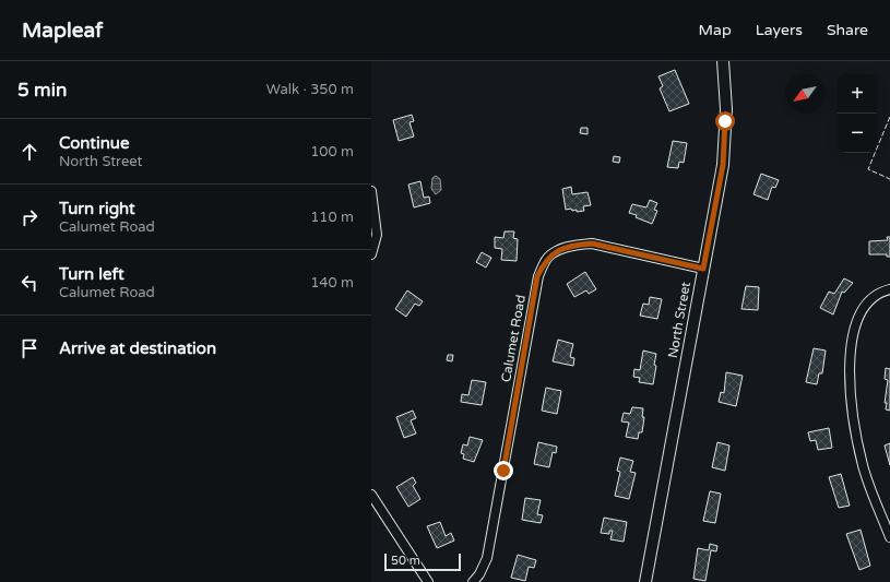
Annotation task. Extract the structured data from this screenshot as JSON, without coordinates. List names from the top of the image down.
{
  "streets": {
    "street": ["North Street", "Calumet Road"]
  },
  "crossings": [
    ["North Street", "Calumet Road"]
  ],
  "scale_bar": "50 m",
  "north": "bottom left",
  "page": {
    "header": "Mapleaf",
    "nav": ["Map", "Layers", "Share"],
    "heading": ["5 min", "Walk · 350 m"],
    "map_buttons": ["+", "−"],
    "list": [
      ["Continue", "North Street", "100 m"],
      ["Turn right", "Calumet Road", "110 m"],
      ["Turn left", "Calumet Road", "140 m"],
      "Arrive at destination"
    ],
    "scale": "50 m"
  }
}
